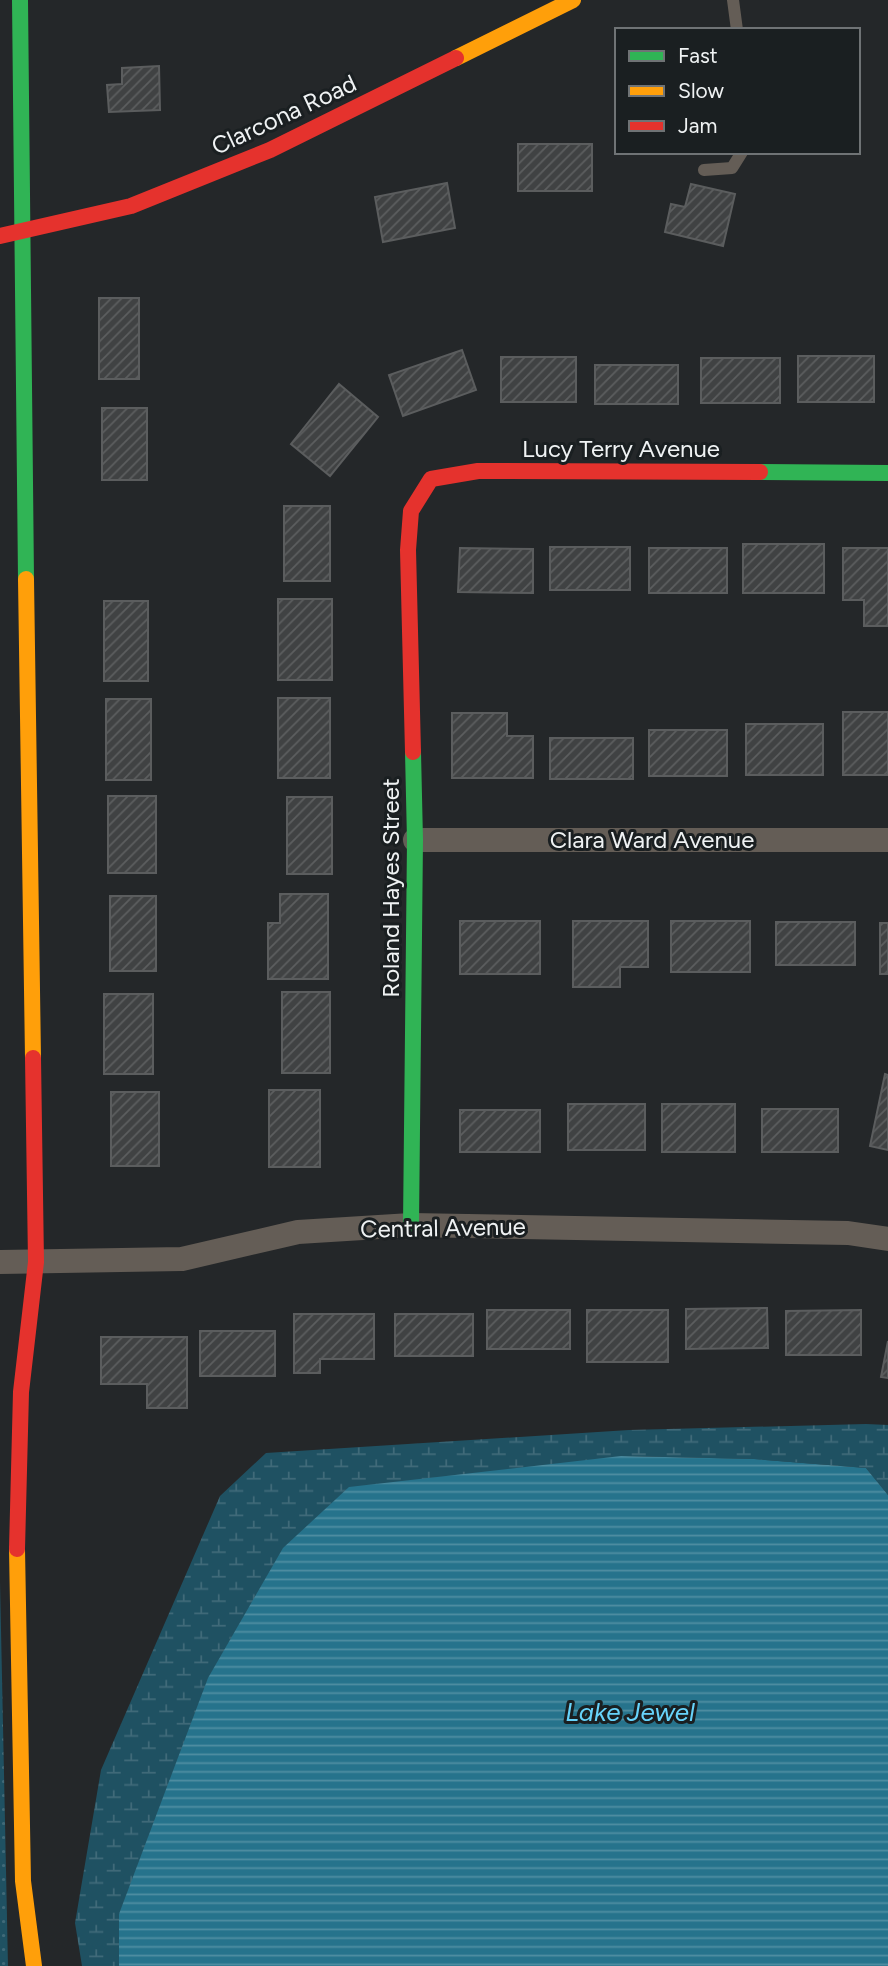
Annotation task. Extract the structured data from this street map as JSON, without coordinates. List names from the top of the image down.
{
  "streets": {
    "street": [
      "Clarcona Road",
      "Lucy Terry Avenue",
      "Clara Ward Avenue",
      "Roland Hayes Street",
      "Central Avenue"
    ]
  },
  "crossings": [
    ["Lucy Terry Avenue", "Roland Hayes Street"],
    ["Clara Ward Avenue", "Roland Hayes Street"],
    ["Roland Hayes Street", "Central Avenue"]
  ],
  "water": ["Lake Jewel"],
  "legend": ["Fast", "Slow", "Jam"]
}
